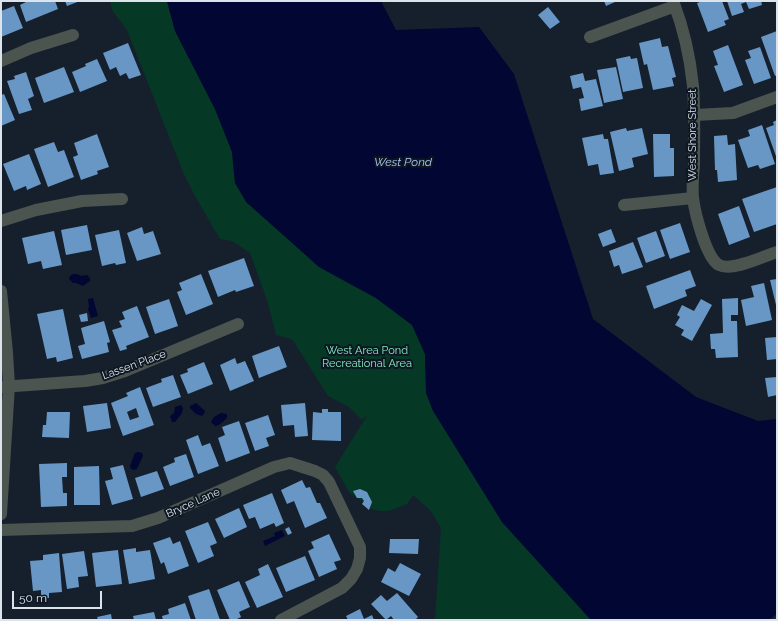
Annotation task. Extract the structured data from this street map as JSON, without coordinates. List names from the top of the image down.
{
  "streets": {
    "street": ["West Shore Street", "Lassen Place", "Bryce Lane"]
  },
  "water": ["West Pond"],
  "parks": ["West Area Pond Recreational Area"],
  "scale_bar": "50 m"
}
